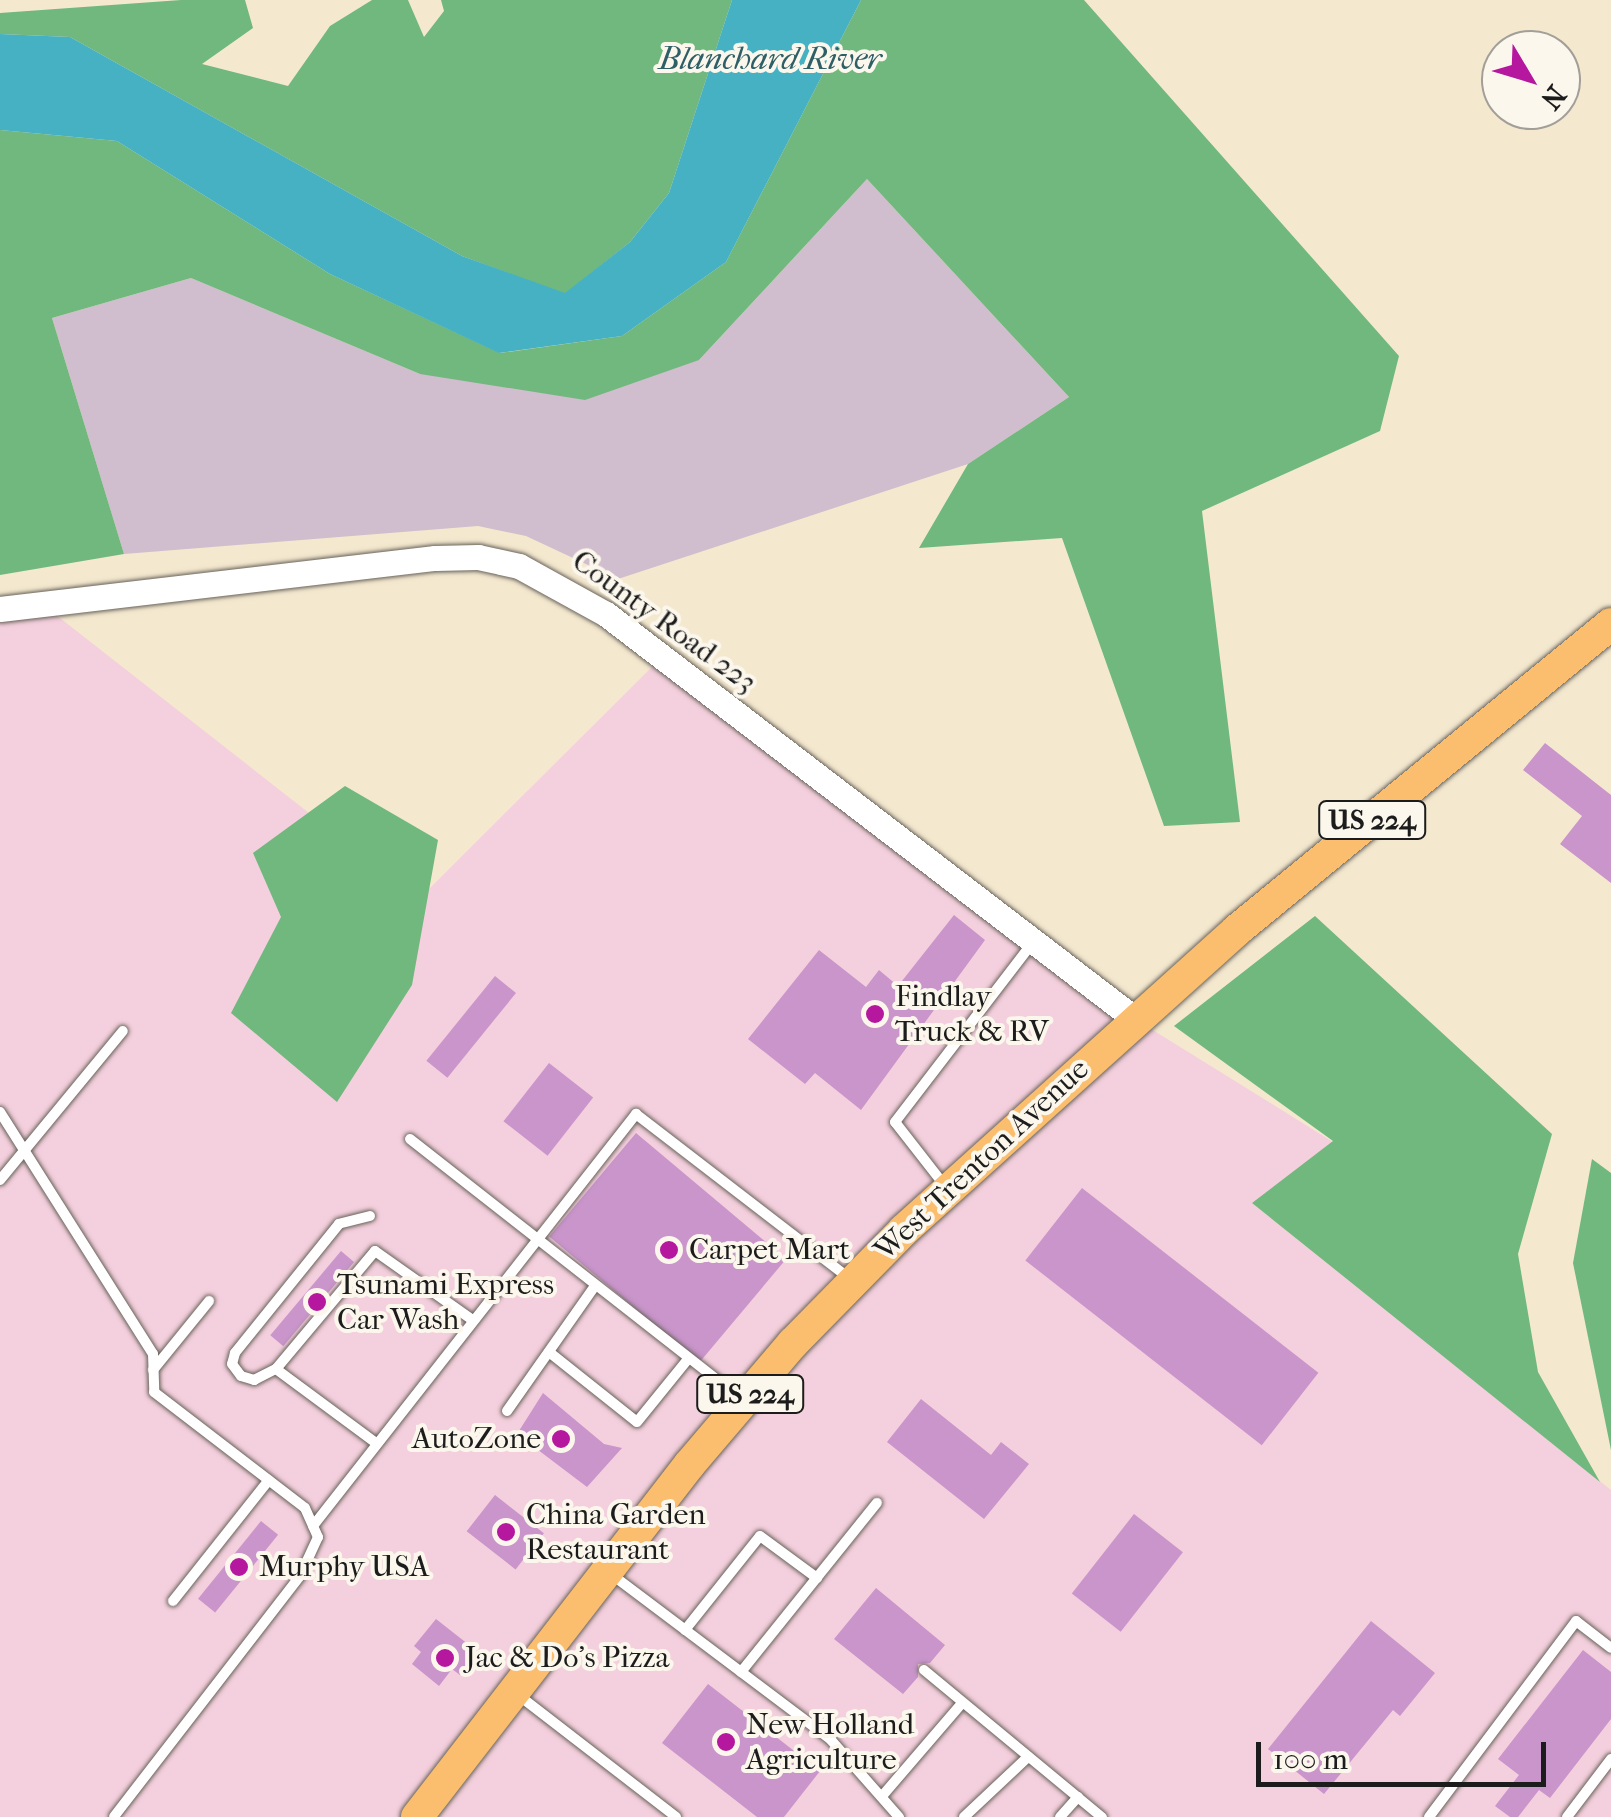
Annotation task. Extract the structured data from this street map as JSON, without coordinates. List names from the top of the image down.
{
  "streets": {
    "main road": ["US 224", "West Trenton Avenue"],
    "street": ["County Road 223"]
  },
  "crossings": [
    ["County Road 223", "US 224"],
    ["County Road 223", "West Trenton Avenue"],
    ["US 224", "West Trenton Avenue"]
  ],
  "water": ["Blanchard River"],
  "places": [
    "Findlay Truck & RV",
    "Carpet Mart",
    "Tsunami Express Car Wash",
    "AutoZone",
    "China Garden Restaurant",
    "Murphy USA",
    "Jac & Do's Pizza",
    "New Holland Agriculture"
  ],
  "scale_bar": "100 m",
  "north": "bottom right"
}
